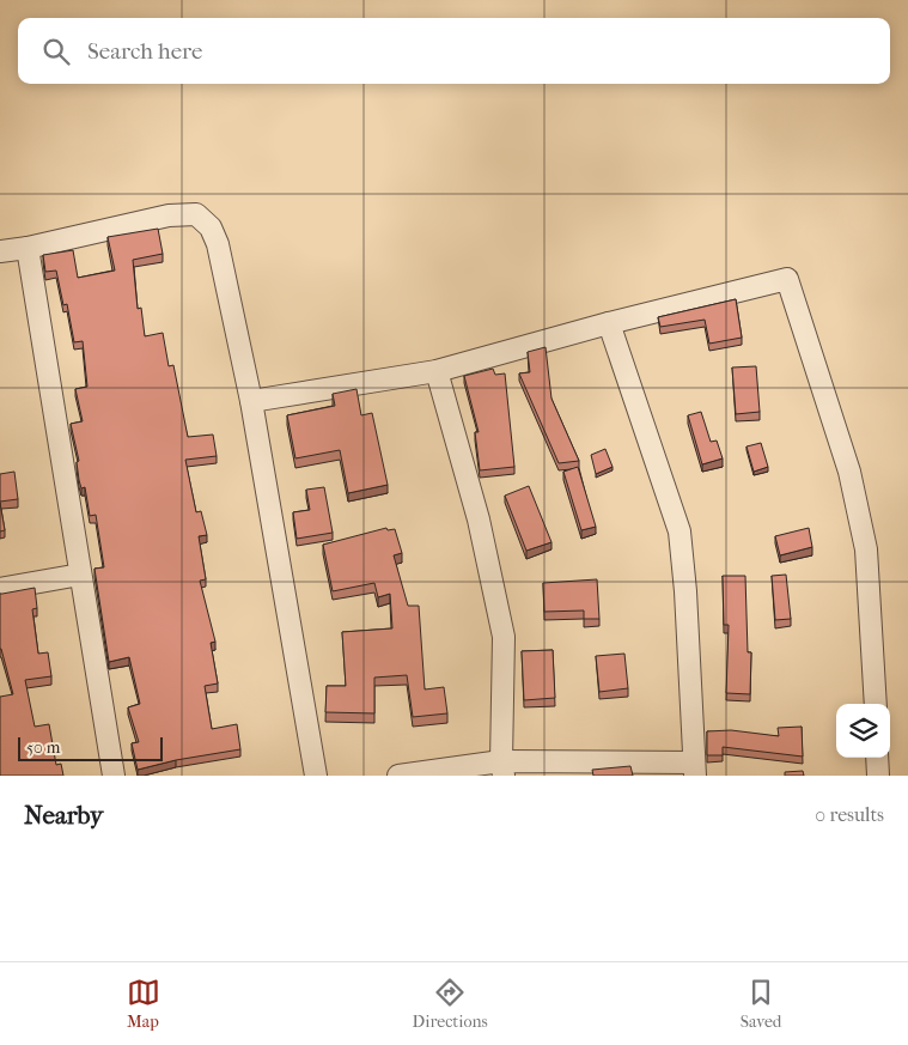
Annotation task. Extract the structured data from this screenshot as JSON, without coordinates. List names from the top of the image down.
{
  "scale_bar": "50 m",
  "page": {
    "search": "Search here",
    "scale": "50 m",
    "heading": ["Nearby", "0 results"],
    "nav": ["Map", "Directions", "Saved"]
  }
}
